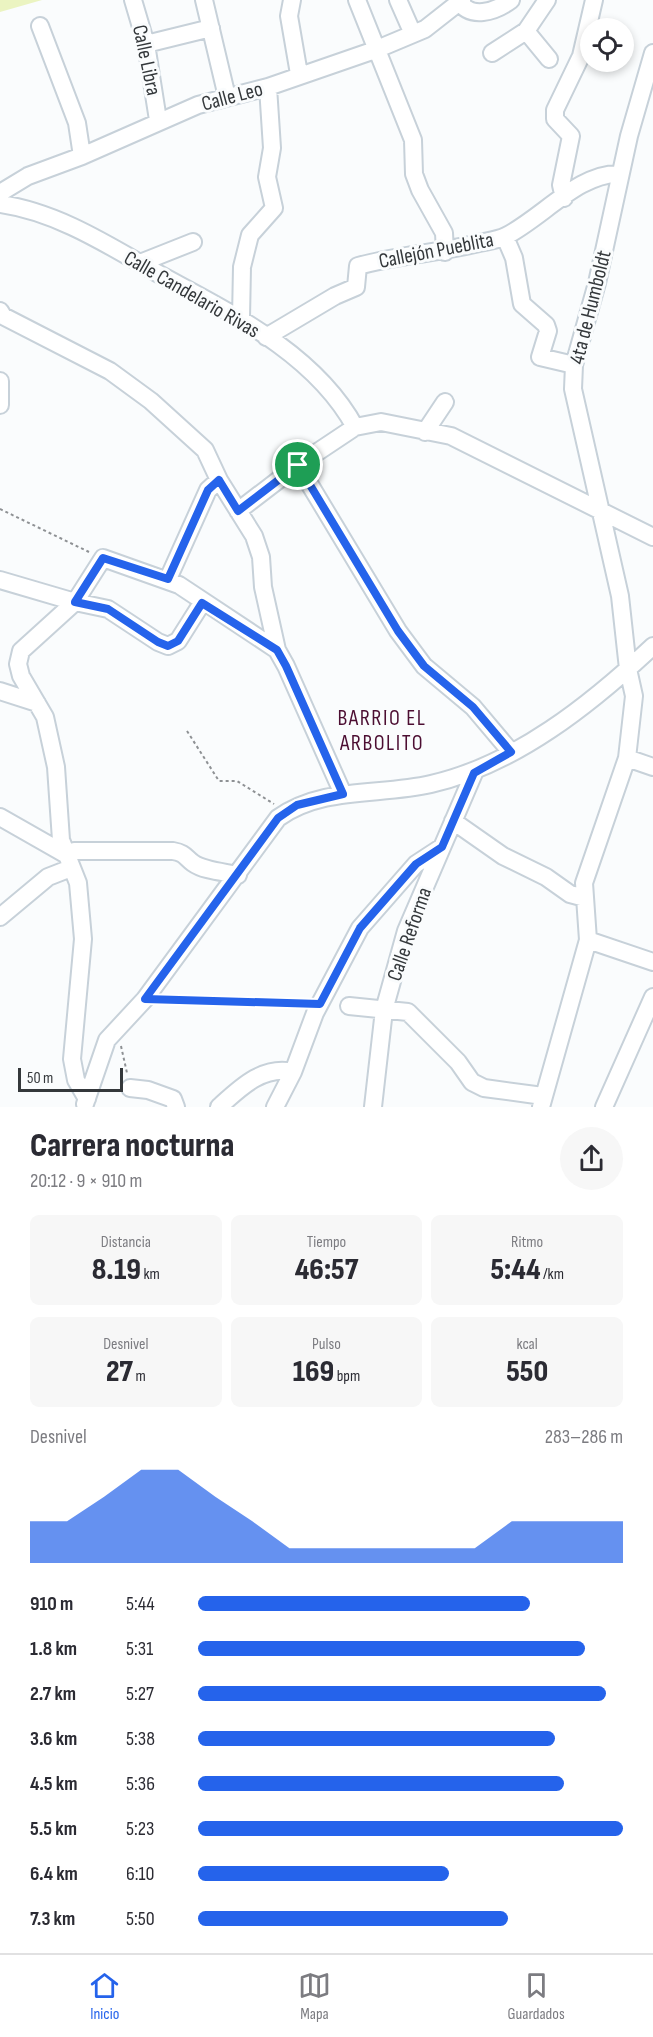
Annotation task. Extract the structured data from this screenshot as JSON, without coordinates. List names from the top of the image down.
{
  "streets": {
    "street": [
      "Calle Libra",
      "Calle Leo",
      "Callejón Pueblita",
      "Calle Candelario Rivas",
      "4ta de Humboldt",
      "Calle Reforma"
    ]
  },
  "crossings": [
    ["Calle Libra", "Calle Leo"],
    ["Callejón Pueblita", "Calle Candelario Rivas"],
    ["Callejón Pueblita", "4ta de Humboldt"]
  ],
  "districts": ["BARRIO EL ARBOLITO"],
  "scale_bar": "50 m",
  "page": {
    "scale": "50 m",
    "heading": ["Carrera nocturna", "20:12 · 9 × 910 m"],
    "stats": [
      ["Distancia", "8.19 km"],
      ["Tiempo", "46:57"],
      ["Ritmo", "5:44 /km"],
      ["Desnivel", "27 m"],
      ["Pulso", "169 bpm"],
      ["kcal", "550"]
    ],
    "chart": ["Desnivel", "283–286 m"],
    "list": [
      {
        "name": "910 m",
        "note": "5:44"
      },
      {
        "name": "1.8 km",
        "note": "5:31"
      },
      {
        "name": "2.7 km",
        "note": "5:27"
      },
      {
        "name": "3.6 km",
        "note": "5:38"
      },
      {
        "name": "4.5 km",
        "note": "5:36"
      },
      {
        "name": "5.5 km",
        "note": "5:23"
      },
      {
        "name": "6.4 km",
        "note": "6:10"
      },
      {
        "name": "7.3 km",
        "note": "5:50"
      }
    ],
    "tabs": ["Inicio", "Mapa", "Guardados"]
  }
}
